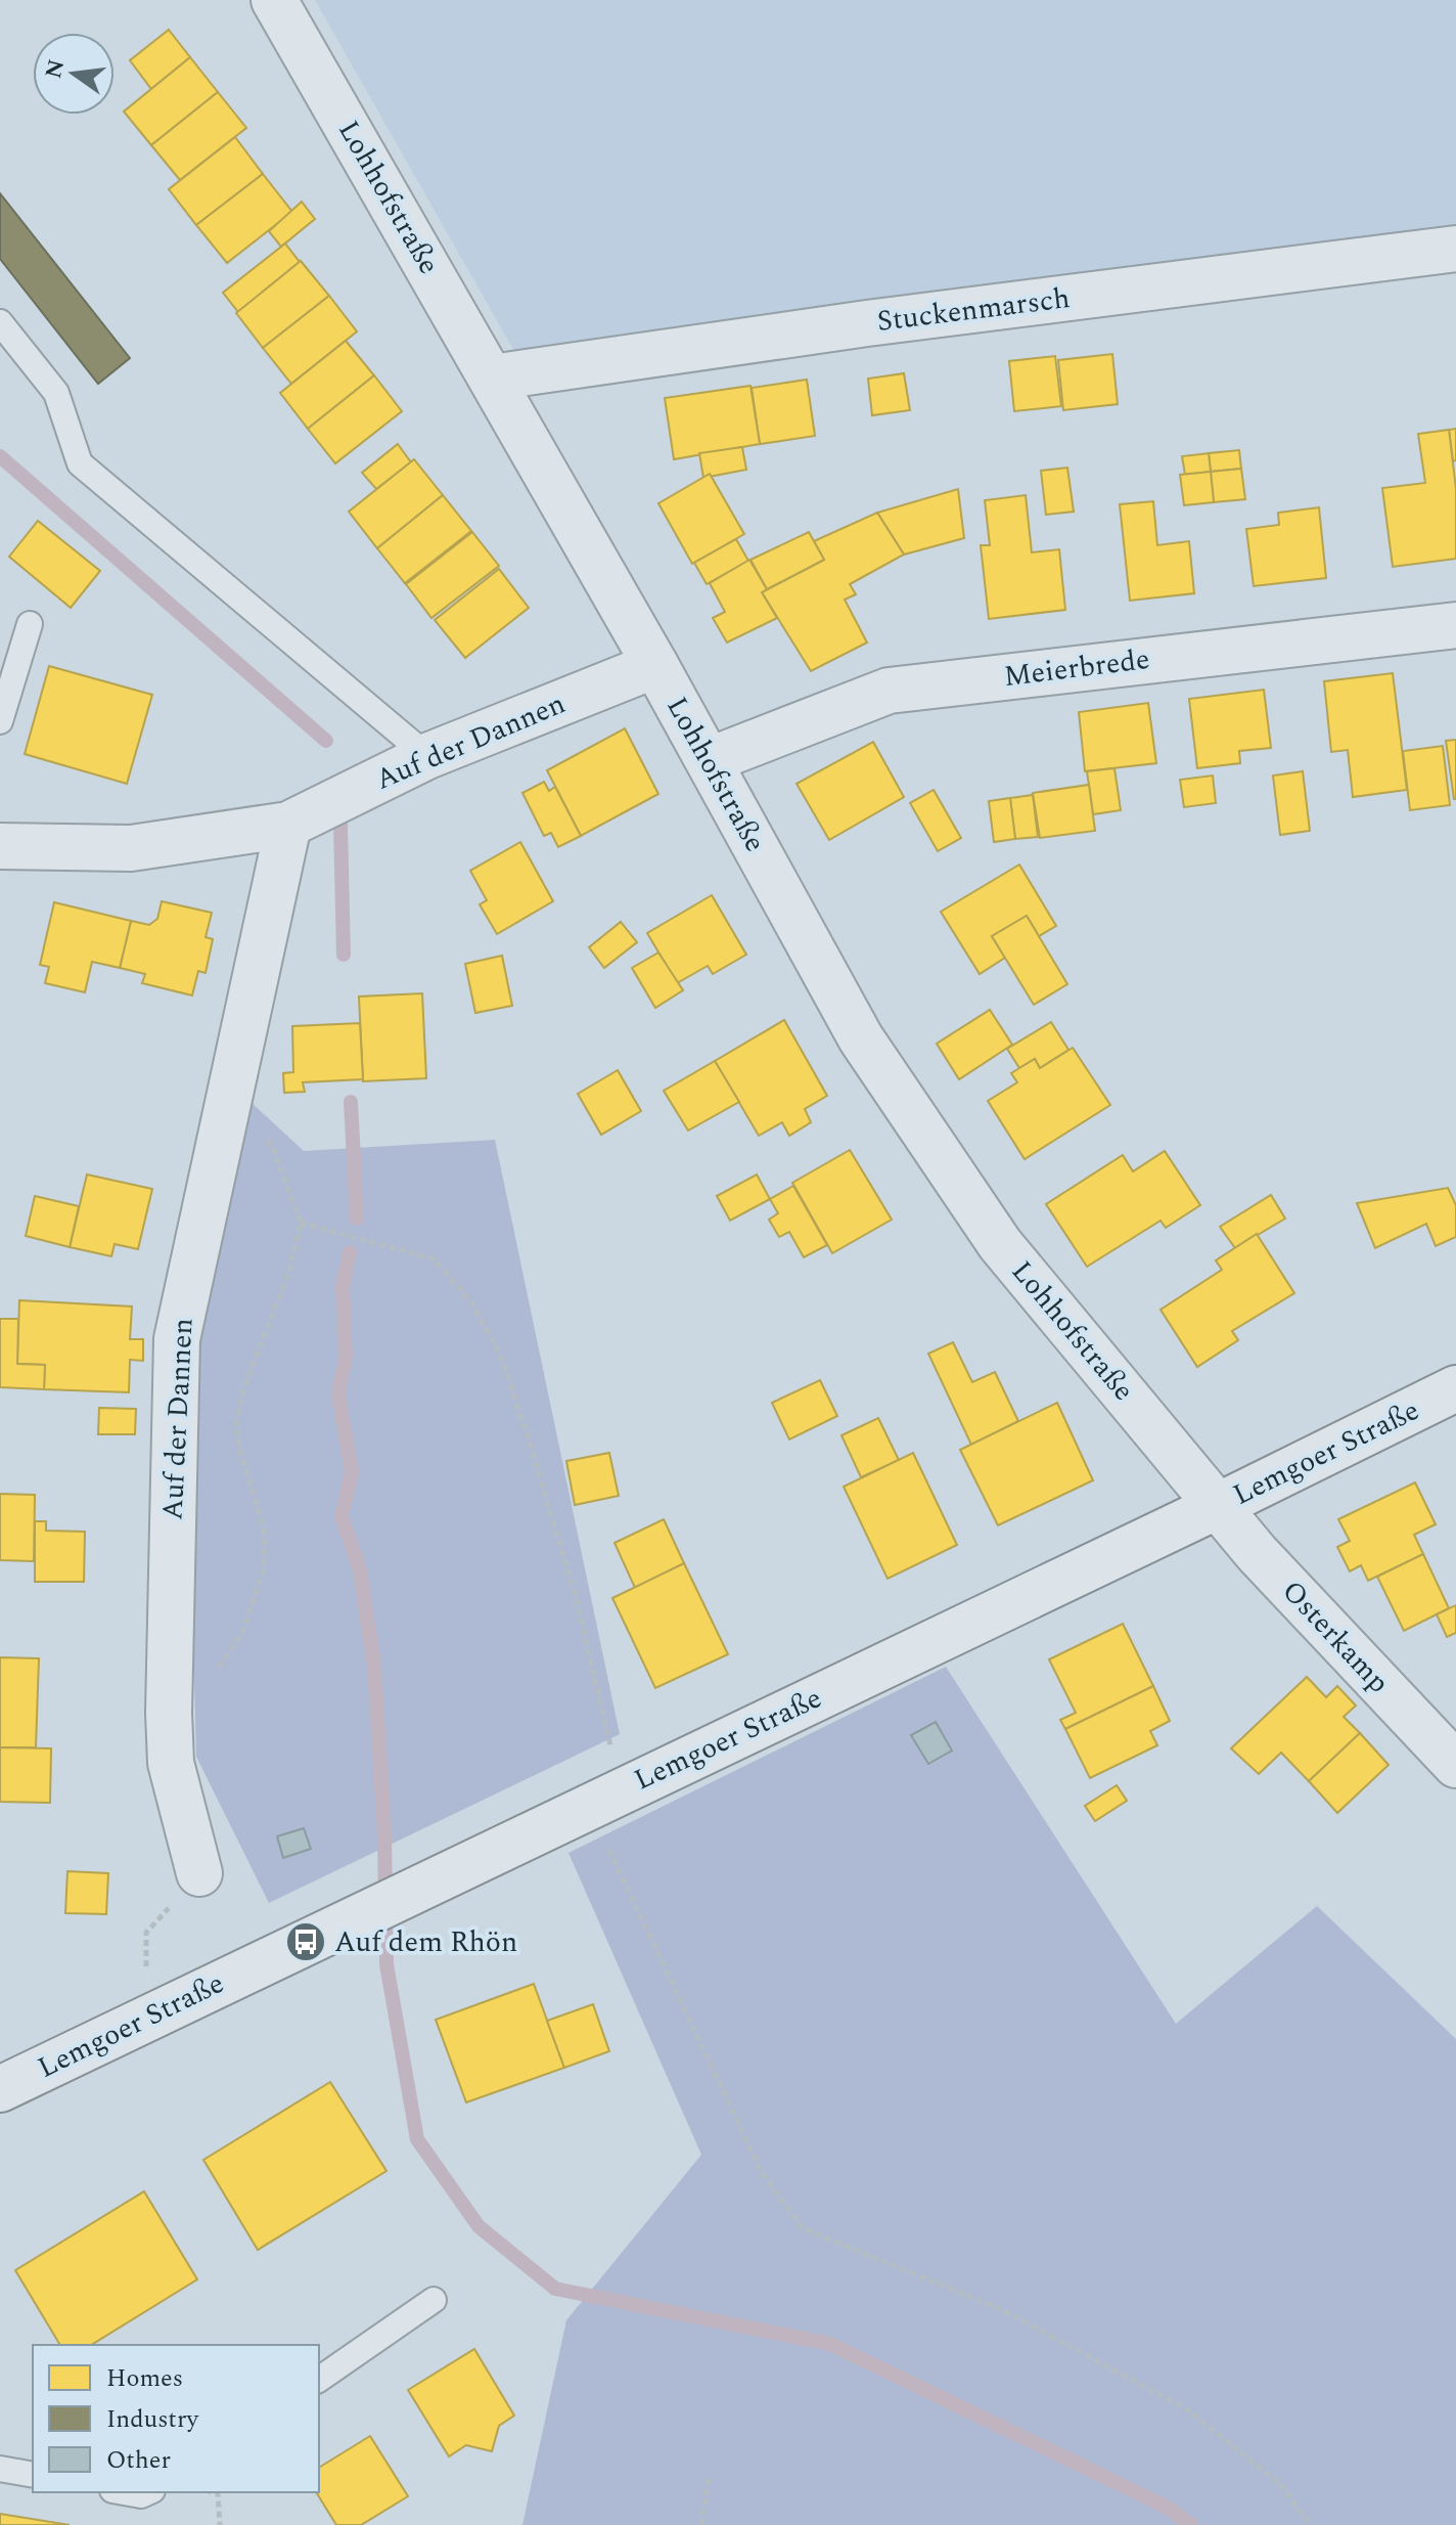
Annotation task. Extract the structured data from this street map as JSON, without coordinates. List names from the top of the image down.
{
  "streets": {
    "street": [
      "Lohhofstraße",
      "Stuckenmarsch",
      "Meierbrede",
      "Auf der Dannen",
      "Lemgoer Straße",
      "Osterkamp"
    ]
  },
  "crossings": [
    ["Lohhofstraße", "Stuckenmarsch"],
    ["Lohhofstraße", "Meierbrede"],
    ["Lohhofstraße", "Auf der Dannen"],
    ["Lohhofstraße", "Lemgoer Straße"],
    ["Lohhofstraße", "Osterkamp"],
    ["Lemgoer Straße", "Osterkamp"]
  ],
  "places": {
    "bus stop": ["Auf dem Rhön"]
  },
  "legend": ["Homes", "Industry", "Other"],
  "north": "left"
}
